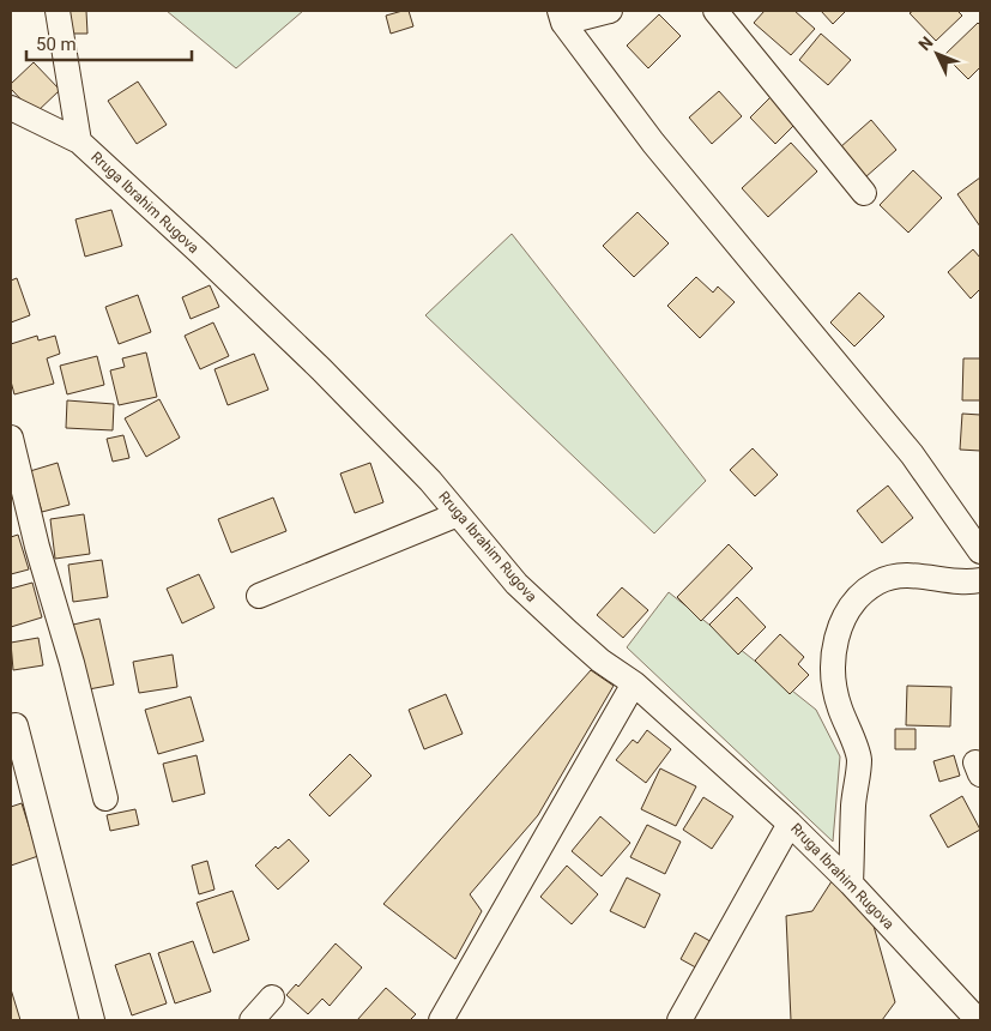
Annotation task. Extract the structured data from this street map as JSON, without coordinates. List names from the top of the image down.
{
  "streets": {
    "street": ["Rruga Ibrahim Rugova"]
  },
  "scale_bar": "50 m",
  "north": "top left"
}
